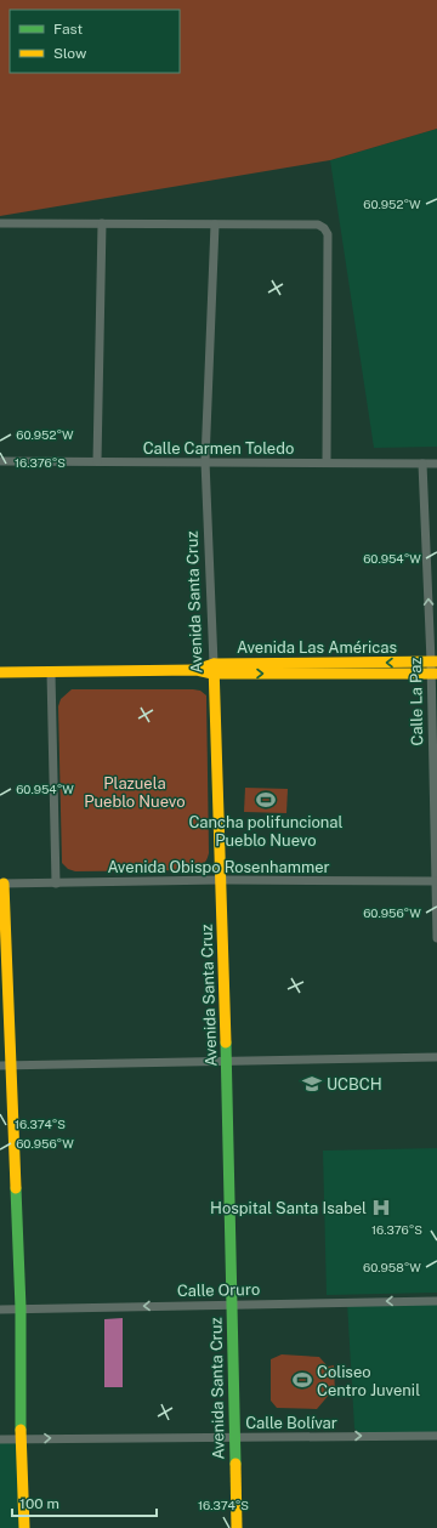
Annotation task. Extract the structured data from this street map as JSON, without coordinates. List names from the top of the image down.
{
  "streets": {
    "main road": ["Avenida Santa Cruz", "Avenida Las Américas"],
    "street": [
      "Calle Carmen Toledo",
      "Calle La Paz",
      "Avenida Obispo Rosenhammer",
      "Calle Oruro",
      "Calle Bolívar"
    ]
  },
  "crossings": [
    ["Calle Carmen Toledo", "Avenida Santa Cruz"],
    ["Calle Carmen Toledo", "Calle La Paz"],
    ["Avenida Santa Cruz", "Avenida Las Américas"],
    ["Avenida Santa Cruz", "Avenida Obispo Rosenhammer"],
    ["Avenida Santa Cruz", "Calle Oruro"],
    ["Avenida Santa Cruz", "Calle Bolívar"],
    ["Avenida Las Américas", "Calle La Paz"],
    ["Calle La Paz", "Avenida Obispo Rosenhammer"]
  ],
  "one_way": ["Calle La Paz", "Calle Oruro", "Calle Bolívar"],
  "parks": ["Plazuela Pueblo Nuevo"],
  "places": {
    "sports": ["Cancha polifuncional Pueblo Nuevo", "Coliseo Centro Juvenil"],
    "school or university": ["UCBCH"],
    "hospital": ["Hospital Santa Isabel"]
  },
  "legend": ["Fast", "Slow"],
  "scale_bar": "100 m",
  "coordinates": [
    "60.952°W",
    "16.376°S",
    "60.954°W",
    "60.956°W",
    "16.374°S",
    "60.958°W"
  ]
}
